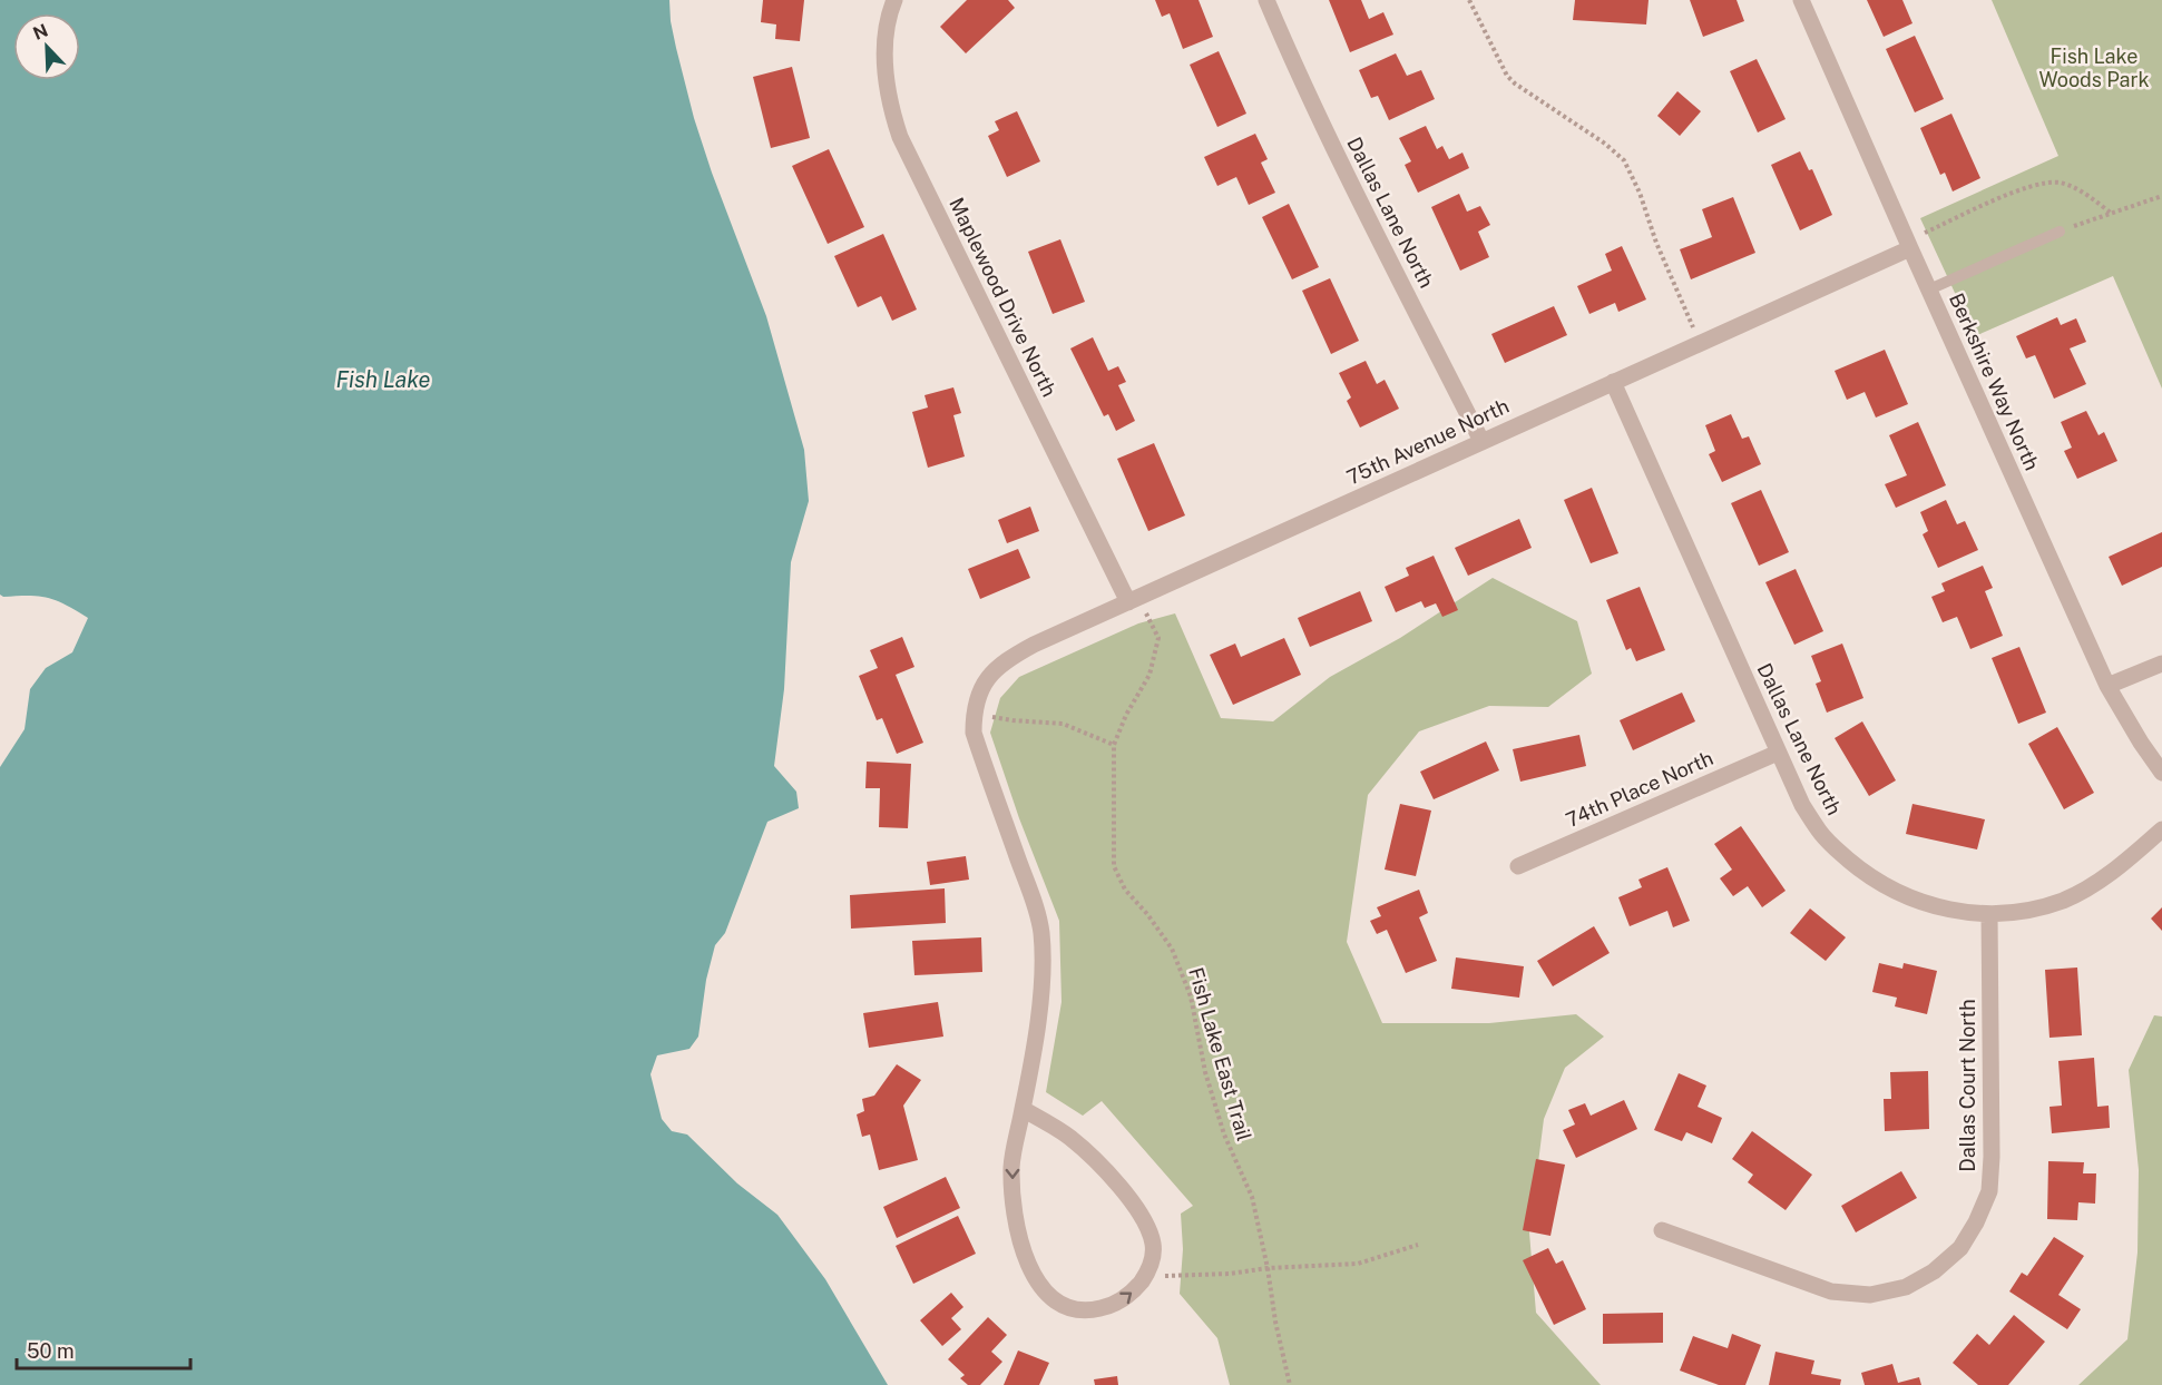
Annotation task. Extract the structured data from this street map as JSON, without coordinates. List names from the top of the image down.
{
  "streets": {
    "street": [
      "Dallas Lane North",
      "Maplewood Drive North",
      "Berkshire Way North",
      "75th Avenue North",
      "74th Place North",
      "Dallas Court North"
    ],
    "path": ["Fish Lake East Trail"]
  },
  "crossings": [
    ["Dallas Lane North", "75th Avenue North"],
    ["Dallas Lane North", "74th Place North"],
    ["Dallas Lane North", "Dallas Court North"],
    ["Maplewood Drive North", "75th Avenue North"],
    ["Maplewood Drive North", "Fish Lake East Trail"],
    ["Berkshire Way North", "75th Avenue North"],
    ["75th Avenue North", "Fish Lake East Trail"]
  ],
  "water": ["Fish Lake"],
  "parks": ["Fish Lake Woods Park"],
  "scale_bar": "50 m",
  "north": "top left"
}
